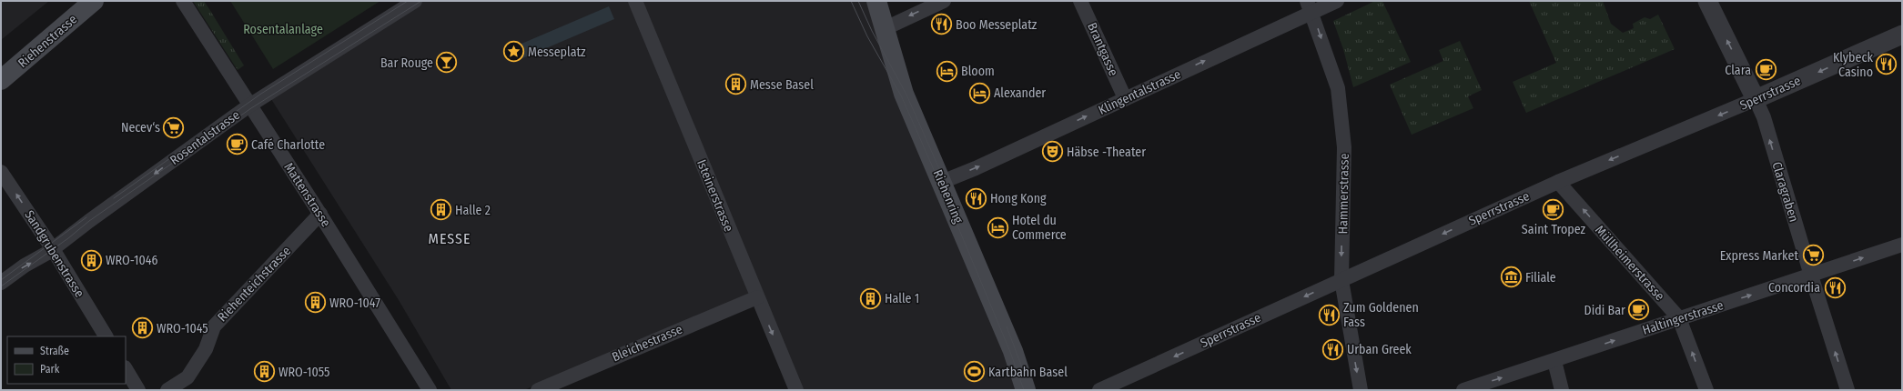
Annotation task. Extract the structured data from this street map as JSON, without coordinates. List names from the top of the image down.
{
  "streets": {
    "main road": ["Riehenstrasse", "Riehenring"],
    "street": [
      "Brantgasse",
      "Klingentalstrasse",
      "Sperrstrasse",
      "Rosentalstrasse",
      "Claragraben",
      "Hammerstrasse",
      "Mattenstrasse",
      "Isteinerstrasse",
      "Sandgrubenstrasse",
      "Müllheimerstrasse",
      "Riehenteichstrasse",
      "Haltingerstrasse",
      "Bleichestrasse"
    ]
  },
  "crossings": [
    ["Brantgasse", "Klingentalstrasse"],
    ["Klingentalstrasse", "Hammerstrasse"],
    ["Klingentalstrasse", "Riehenring"],
    ["Sperrstrasse", "Claragraben"],
    ["Sperrstrasse", "Hammerstrasse"],
    ["Sperrstrasse", "Müllheimerstrasse"],
    ["Rosentalstrasse", "Mattenstrasse"],
    ["Rosentalstrasse", "Sandgrubenstrasse"],
    ["Claragraben", "Haltingerstrasse"],
    ["Mattenstrasse", "Riehenteichstrasse"],
    ["Isteinerstrasse", "Bleichestrasse"],
    ["Müllheimerstrasse", "Haltingerstrasse"]
  ],
  "one_way": [
    "Klingentalstrasse",
    "Sperrstrasse",
    "Claragraben",
    "Hammerstrasse",
    "Sandgrubenstrasse",
    "Müllheimerstrasse",
    "Haltingerstrasse"
  ],
  "districts": ["MESSE"],
  "parks": ["Rosentalanlage"],
  "places": {
    "restaurant": [
      "Boo Messeplatz",
      "Klybeck Casino",
      "Hong Kong",
      "Concordia",
      "Zum Goldenen Fass",
      "Urban Greek"
    ],
    "place": ["Messeplatz"],
    "bar": ["Bar Rouge"],
    "cafe": [
      "Clara",
      "Café Charlotte",
      "Saint Tropez",
      "Didi Bar"
    ],
    "hotel": ["Bloom", "Alexander", "Hotel du Commerce"],
    "building": [
      "Messe Basel",
      "Halle 2",
      "WRO-1046",
      "Halle 1",
      "WRO-1047",
      "WRO-1045",
      "WRO-1055"
    ],
    "supermarket": ["Necev‘s", "Express Market"],
    "theatre": ["Häbse -Theater"],
    "museum": ["Filiale"],
    "sports": ["Kartbahn Basel"]
  },
  "legend": ["Straße", "Park"]
}
